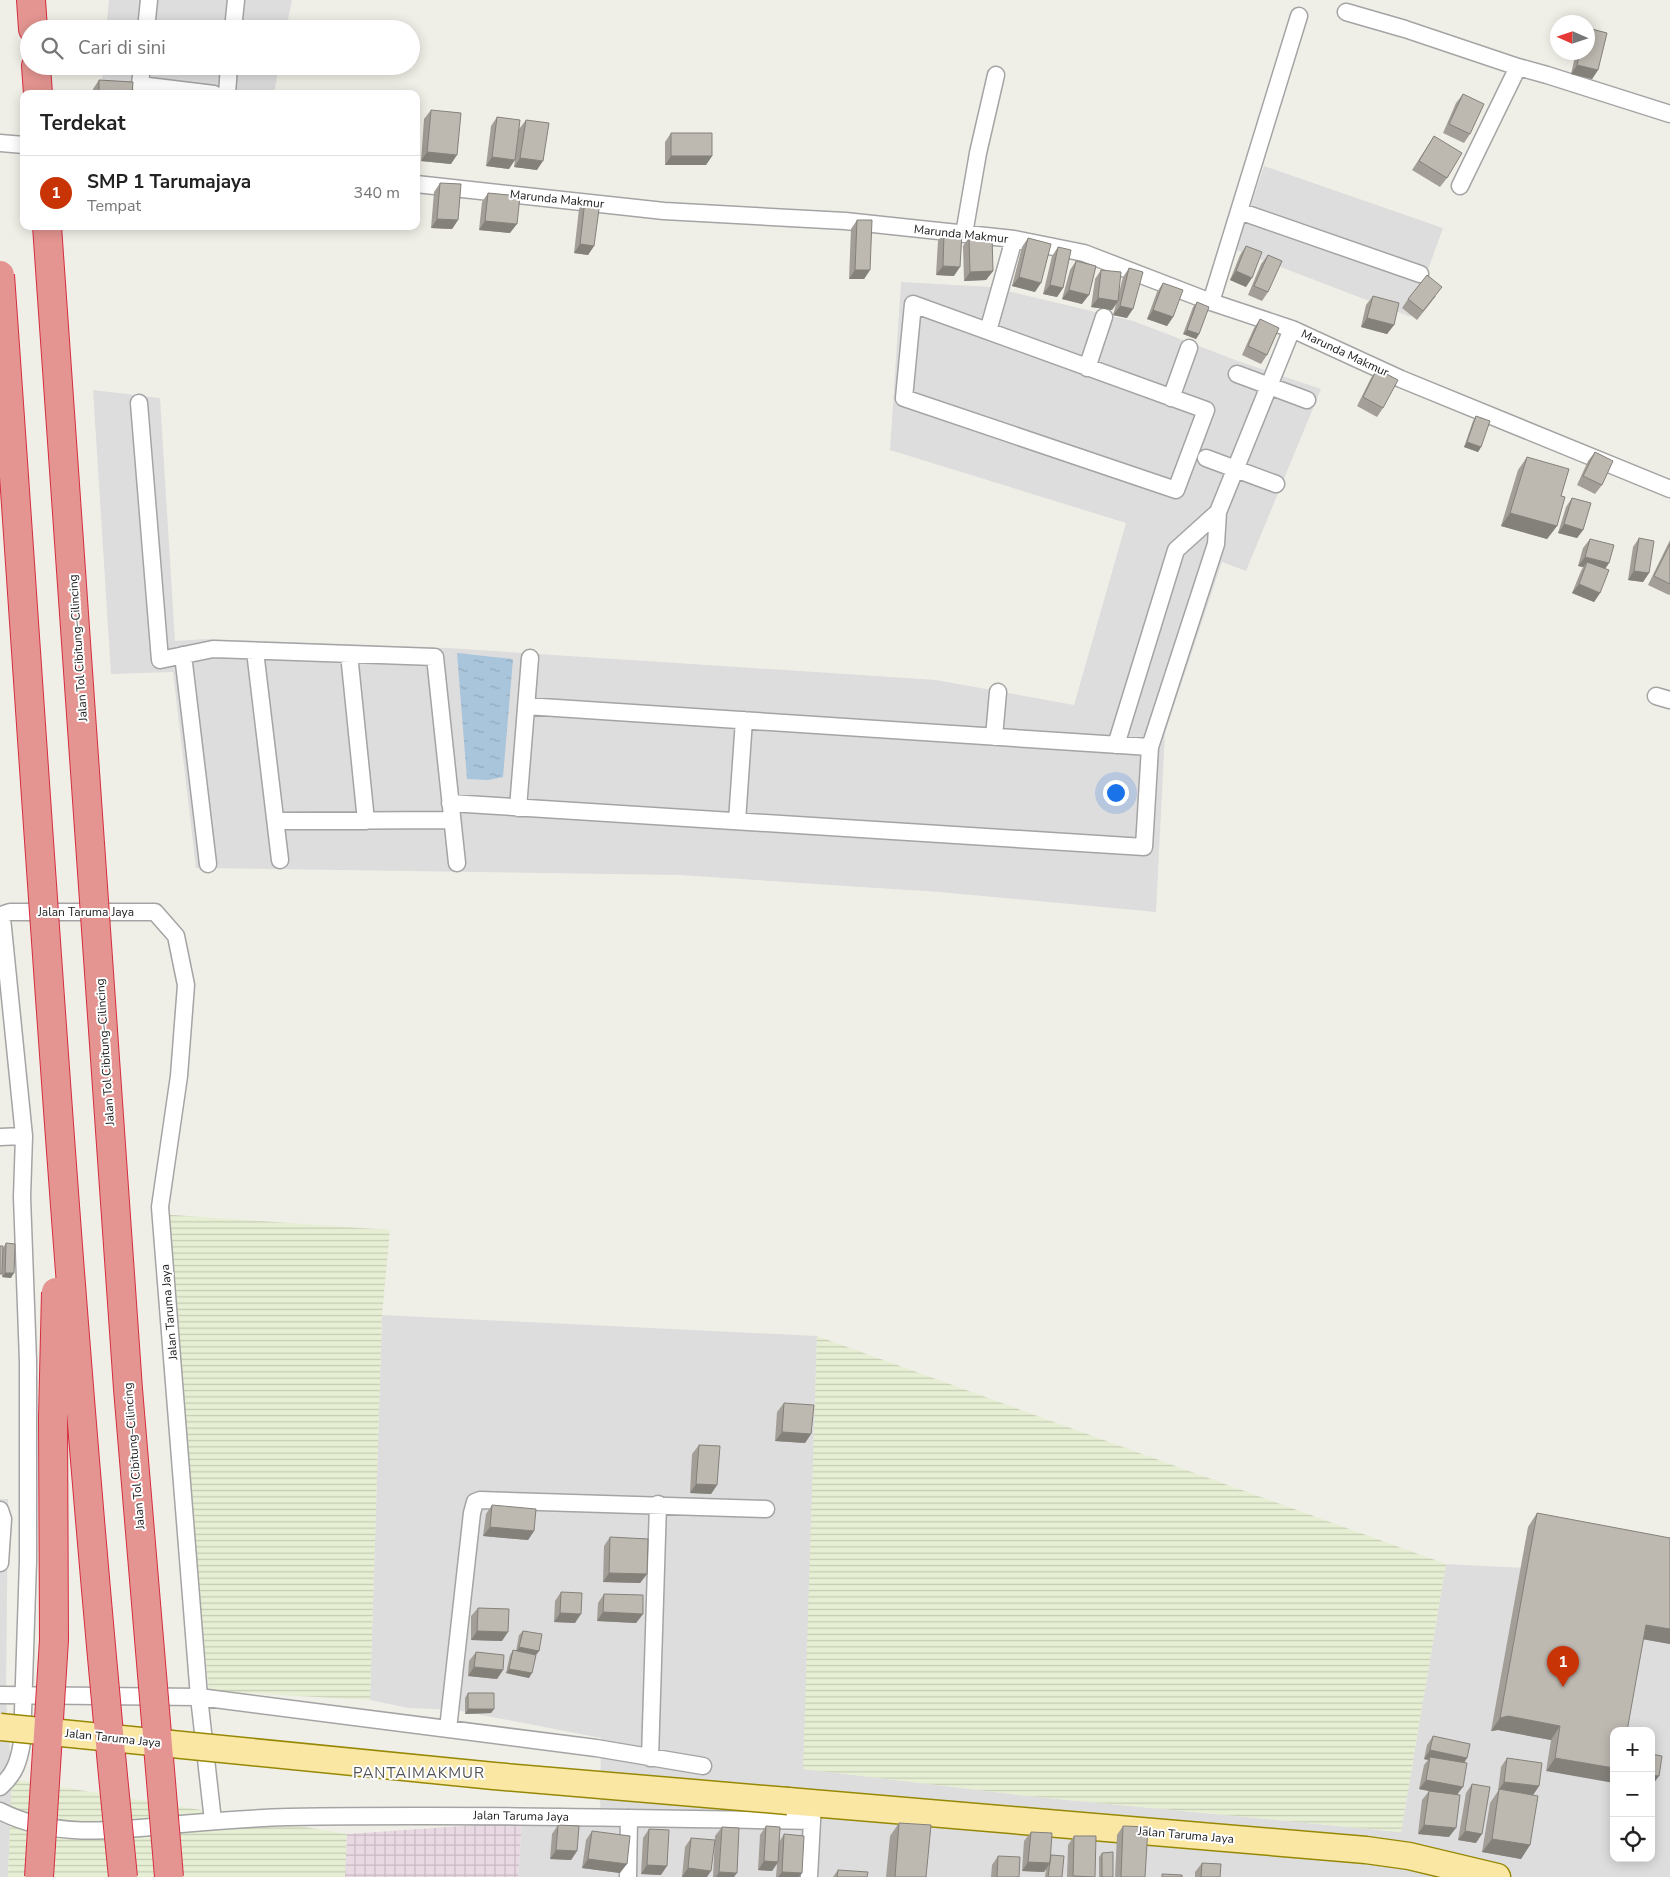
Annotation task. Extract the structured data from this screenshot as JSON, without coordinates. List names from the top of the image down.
{
  "streets": {
    "highway": ["Jalan Tol Cibitung–Cilincing"],
    "main road": ["Jalan Taruma Jaya"],
    "street": ["Marunda Makmur"]
  },
  "districts": ["PANTAIMAKMUR"],
  "north": "left",
  "page": {
    "search": "Cari di sini",
    "heading": "Terdekat",
    "list": [
      {
        "mark": "1",
        "name": "SMP 1 Tarumajaya",
        "note": "Tempat",
        "value": "340 m"
      }
    ],
    "pins": "1",
    "map_buttons": ["+", "−"]
  }
}
